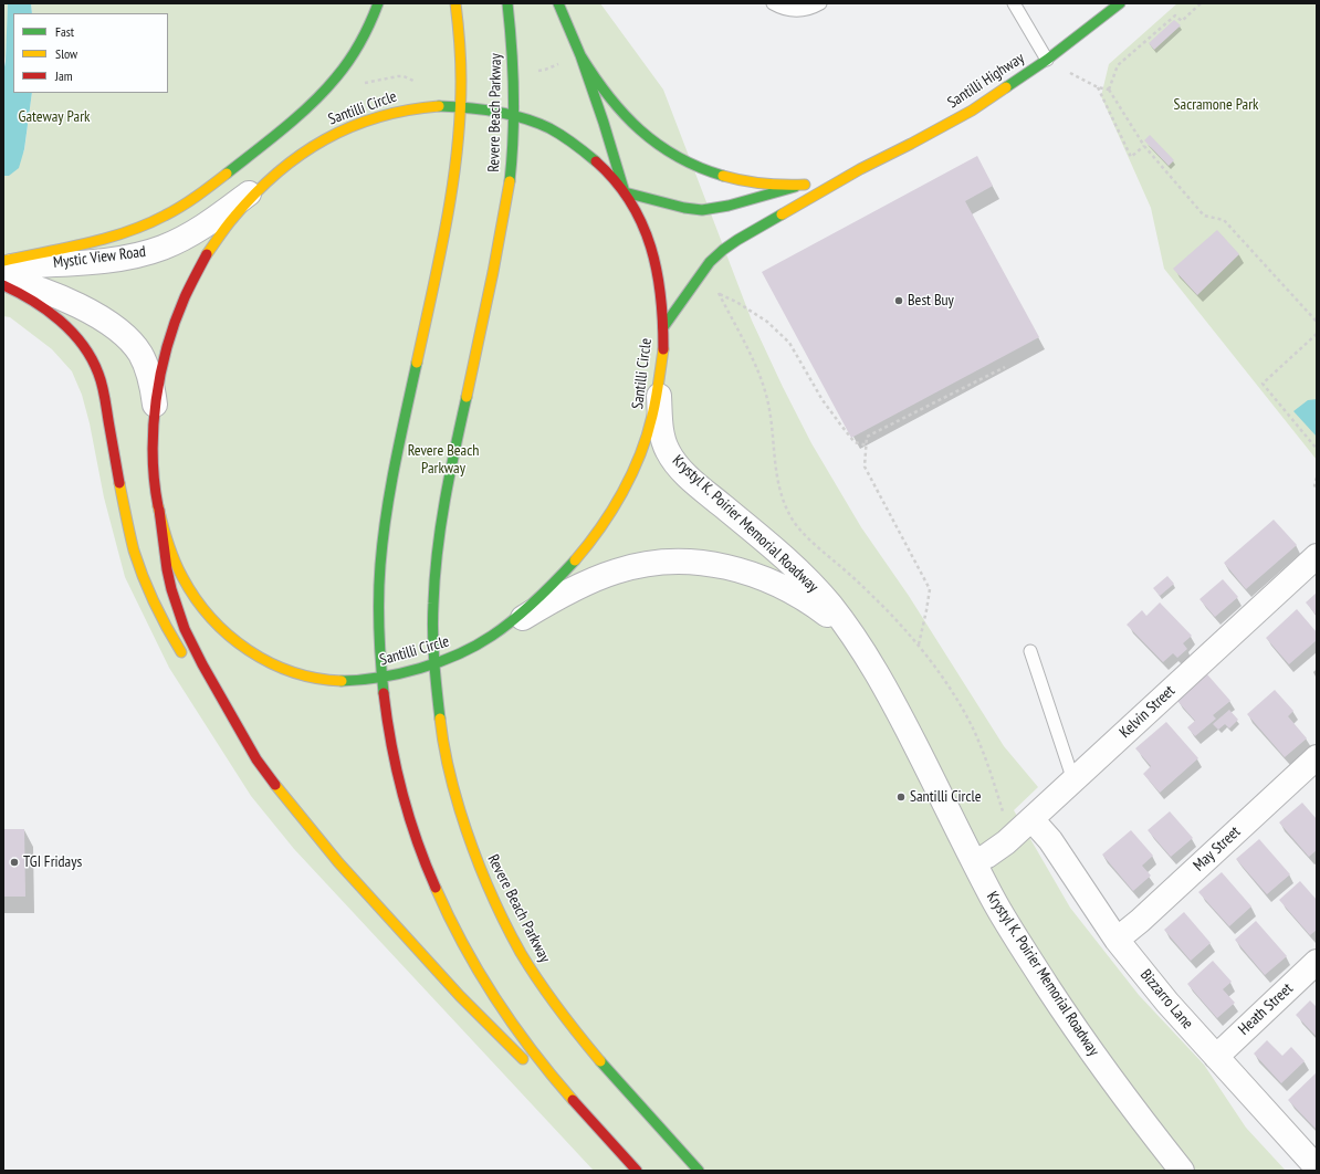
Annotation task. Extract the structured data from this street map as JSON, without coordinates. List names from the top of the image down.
{
  "streets": {
    "main road": ["Santilli Highway", "Santilli Circle", "Revere Beach Parkway"],
    "street": [
      "Mystic View Road",
      "Krystyl K. Poirier Memorial Roadway",
      "Kelvin Street",
      "May Street",
      "Bizzarro Lane",
      "Heath Street"
    ]
  },
  "crossings": [
    ["Santilli Highway", "Santilli Circle"],
    ["Santilli Circle", "Revere Beach Parkway"],
    ["Santilli Circle", "Mystic View Road"],
    ["Santilli Circle", "Krystyl K. Poirier Memorial Roadway"],
    ["Krystyl K. Poirier Memorial Roadway", "Kelvin Street"],
    ["Kelvin Street", "Bizzarro Lane"],
    ["May Street", "Bizzarro Lane"],
    ["Bizzarro Lane", "Heath Street"]
  ],
  "parks": ["Sacramone Park", "Gateway Park", "Revere Beach Parkway"],
  "places": ["Best Buy", "Santilli Circle", "TGI Fridays"],
  "legend": ["Fast", "Slow", "Jam"]
}
